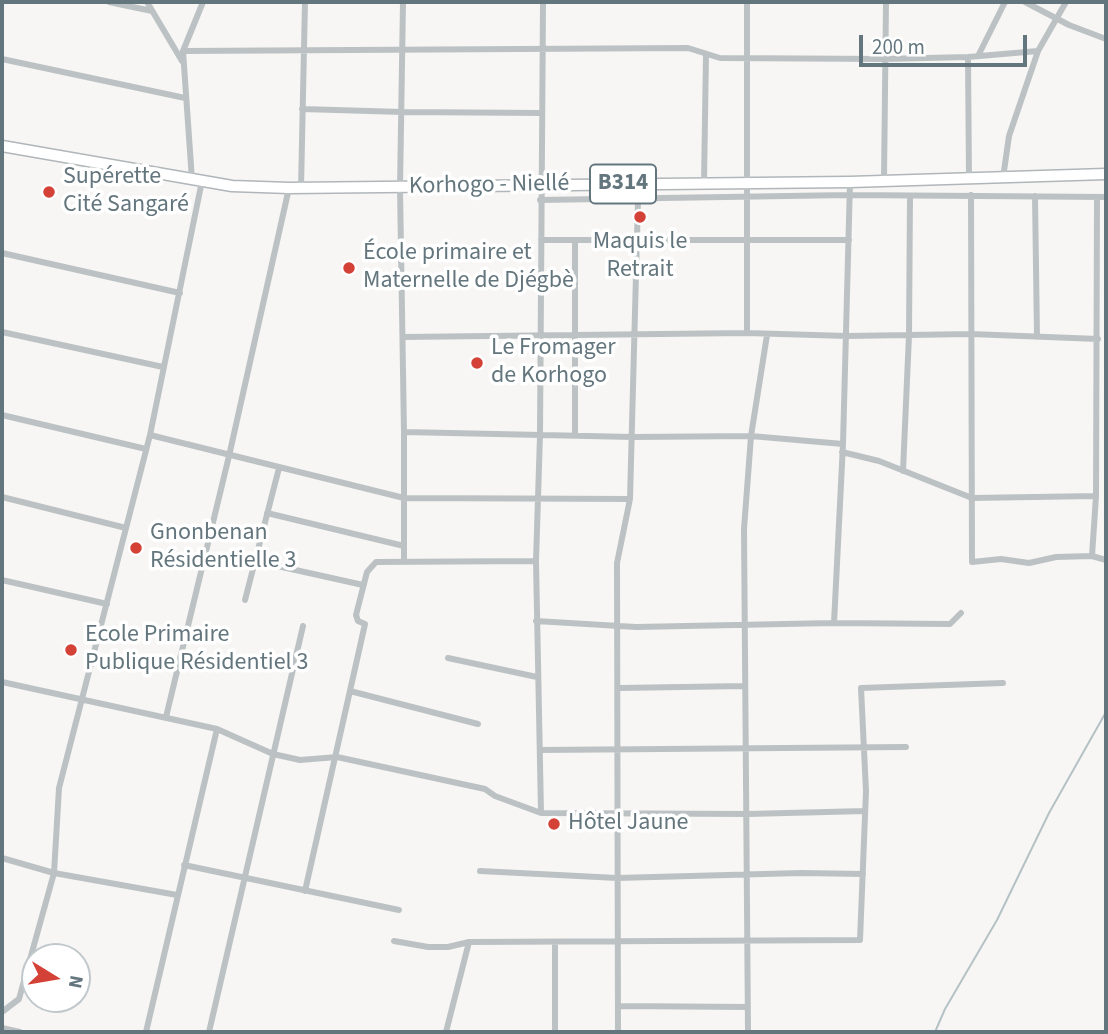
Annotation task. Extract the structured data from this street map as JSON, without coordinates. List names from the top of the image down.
{
  "streets": {
    "main road": ["B314", "Korhogo - Niellé"]
  },
  "places": [
    "Supérette Cité Sangaré",
    "Maquis le Retrait",
    "École primaire et Maternelle de Djégbè",
    "Le Fromager de Korhogo",
    "Gnonbenan Résidentielle 3",
    "Ecole Primaire Publique Résidentiel 3",
    "Hôtel Jaune"
  ],
  "scale_bar": "200 m",
  "north": "right"
}
